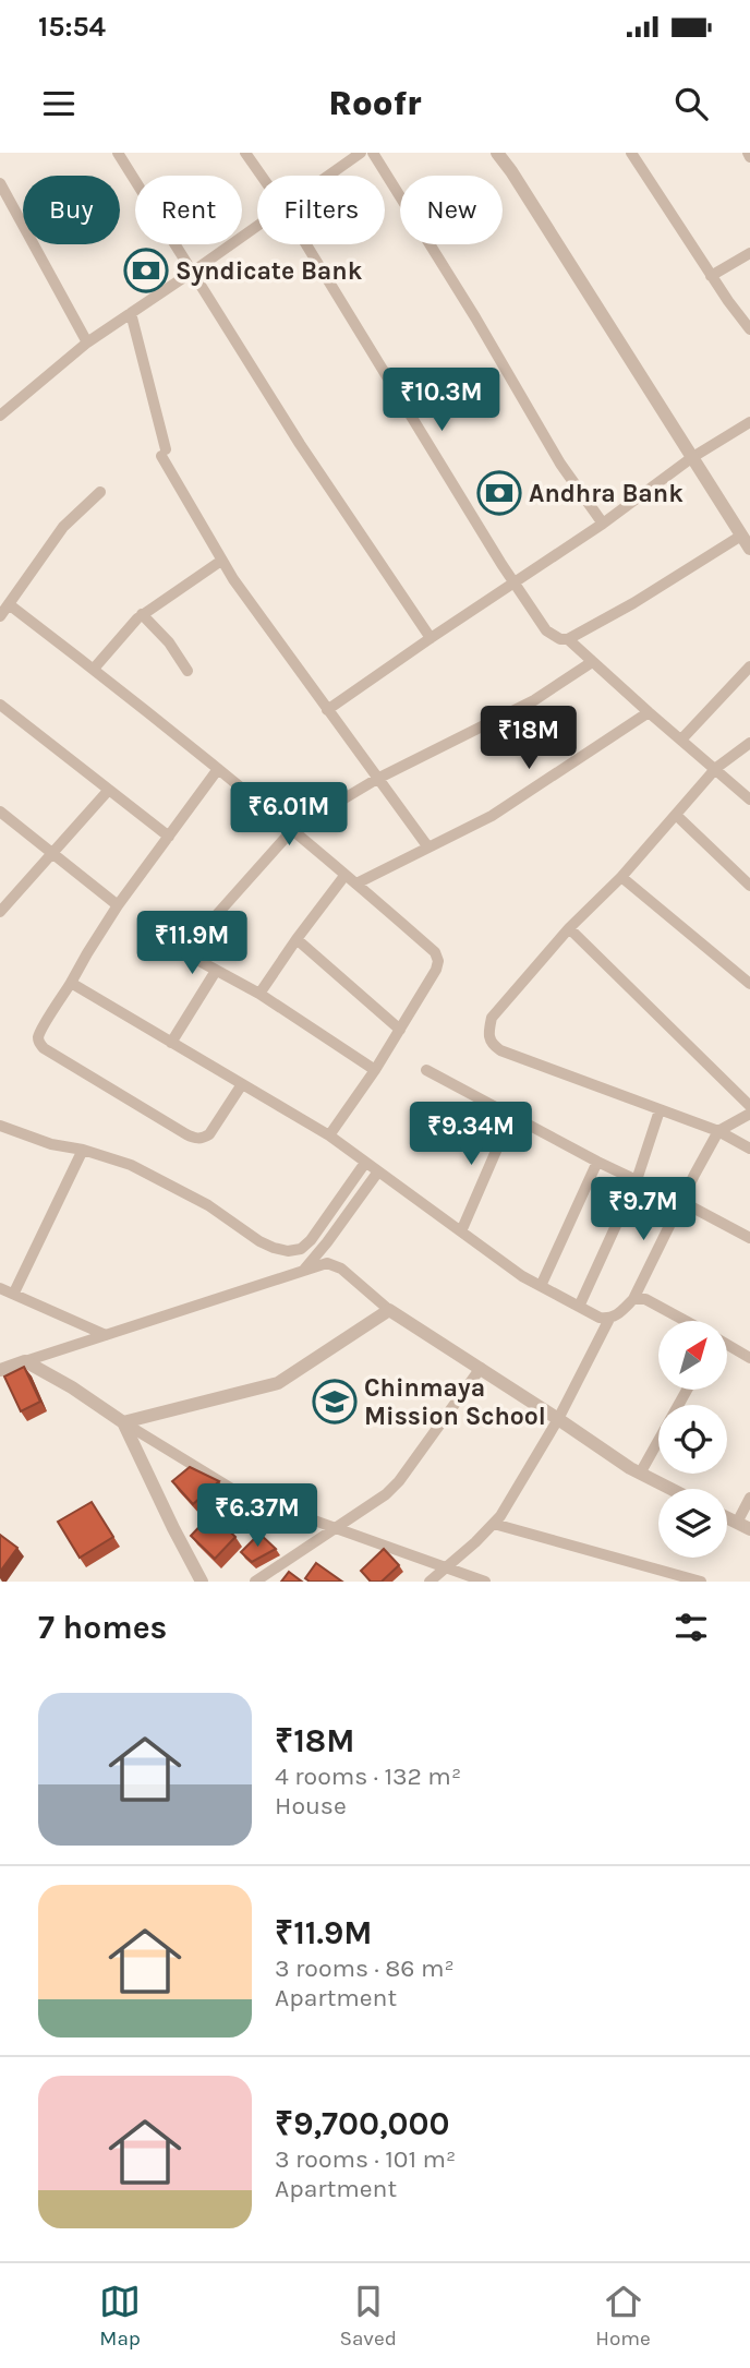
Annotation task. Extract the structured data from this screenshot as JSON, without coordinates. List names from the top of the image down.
{
  "places": {
    "bank": ["Syndicate Bank", "Andhra Bank"],
    "school or university": ["Chinmaya Mission School"]
  },
  "north": "top right",
  "page": {
    "status": "15:54",
    "header": "Roofr",
    "chip": [
      "Buy",
      "Rent",
      "Filters",
      "New"
    ],
    "price": [
      "₹10.3M",
      "₹18M",
      "₹6.01M",
      "₹11.9M",
      "₹9.34M",
      "₹9.7M",
      "₹6.37M"
    ],
    "heading": "7 homes",
    "list": [
      {
        "name": "₹18M",
        "note": "4 rooms · 132 m² · House"
      },
      {
        "name": "₹11.9M",
        "note": "3 rooms · 86 m² · Apartment"
      },
      {
        "name": "₹9,700,000",
        "note": "3 rooms · 101 m² · Apartment"
      }
    ],
    "tabs": ["Map", "Saved", "Home"]
  }
}
